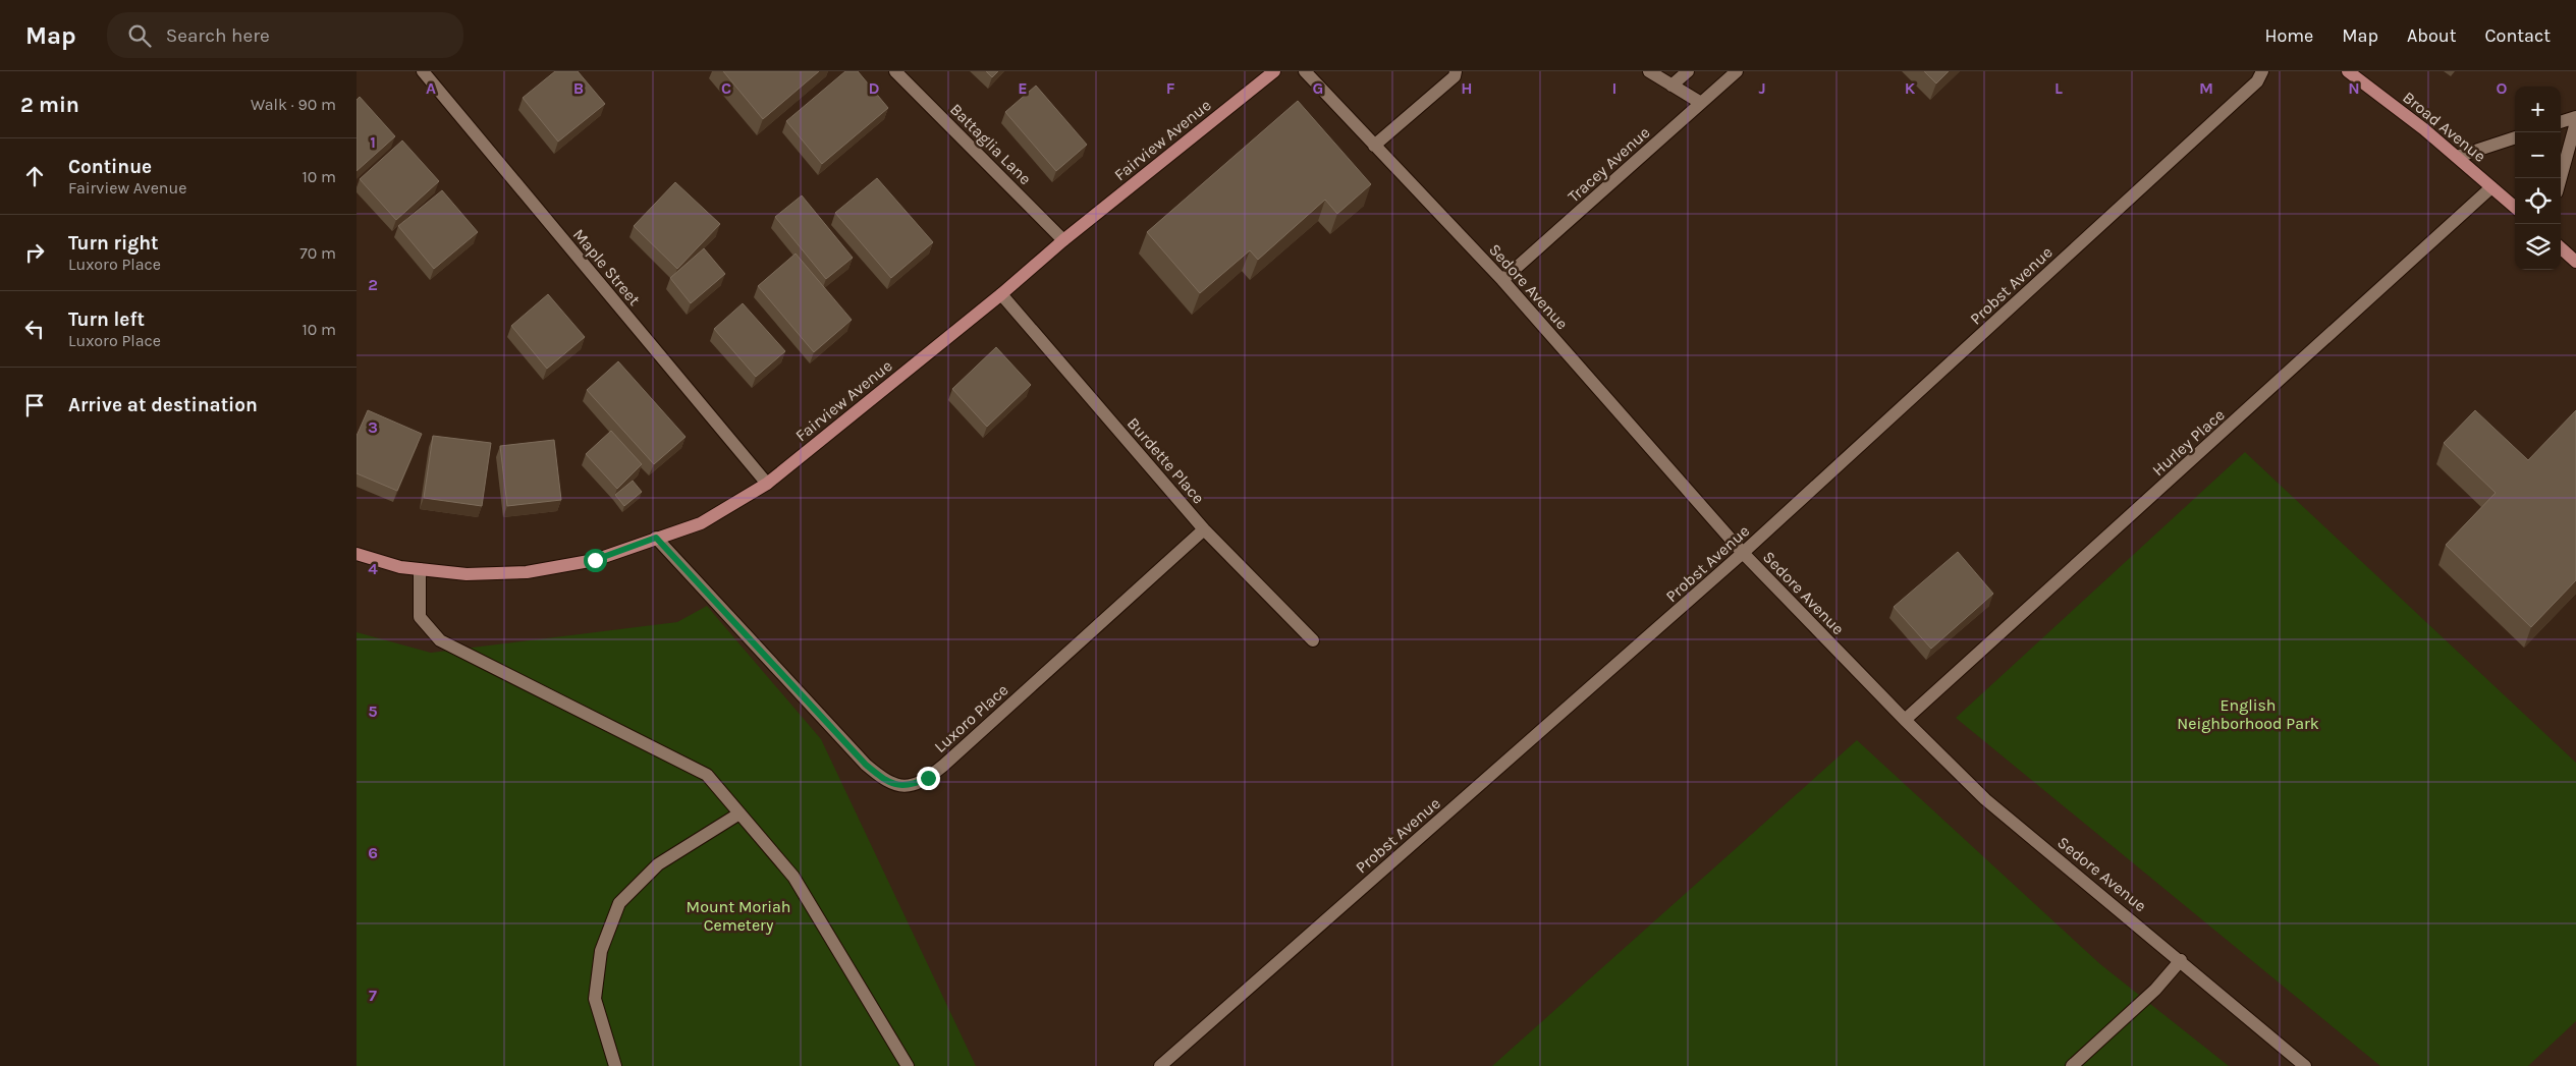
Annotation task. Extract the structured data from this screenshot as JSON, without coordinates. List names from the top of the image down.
{
  "streets": {
    "main road": ["Broad Avenue", "Fairview Avenue"],
    "street": [
      "Battaglia Lane",
      "Tracey Avenue",
      "Maple Street",
      "Probst Avenue",
      "Sedore Avenue",
      "Hurley Place",
      "Burdette Place",
      "Luxoro Place"
    ]
  },
  "crossings": [
    ["Broad Avenue", "Hurley Place"],
    ["Fairview Avenue", "Battaglia Lane"],
    ["Fairview Avenue", "Maple Street"],
    ["Fairview Avenue", "Burdette Place"],
    ["Fairview Avenue", "Luxoro Place"],
    ["Tracey Avenue", "Sedore Avenue"],
    ["Probst Avenue", "Sedore Avenue"],
    ["Sedore Avenue", "Hurley Place"],
    ["Burdette Place", "Luxoro Place"]
  ],
  "parks": ["English Neighborhood Park", "Mount Moriah Cemetery"],
  "page": {
    "header": "Map",
    "search": "Search here",
    "nav": [
      "Home",
      "Map",
      "About",
      "Contact"
    ],
    "heading": ["2 min", "Walk · 90 m"],
    "map_buttons": ["+", "−"],
    "list": [
      ["Continue", "Fairview Avenue", "10 m"],
      ["Turn right", "Luxoro Place", "70 m"],
      ["Turn left", "Luxoro Place", "10 m"],
      "Arrive at destination"
    ]
  },
  "grid": {
    "columns": [
      "A",
      "B",
      "C",
      "D",
      "E",
      "F",
      "G",
      "H",
      "I",
      "J",
      "K",
      "L",
      "M",
      "N",
      "O"
    ],
    "rows": [
      "1",
      "2",
      "3",
      "4",
      "5",
      "6",
      "7"
    ]
  }
}
